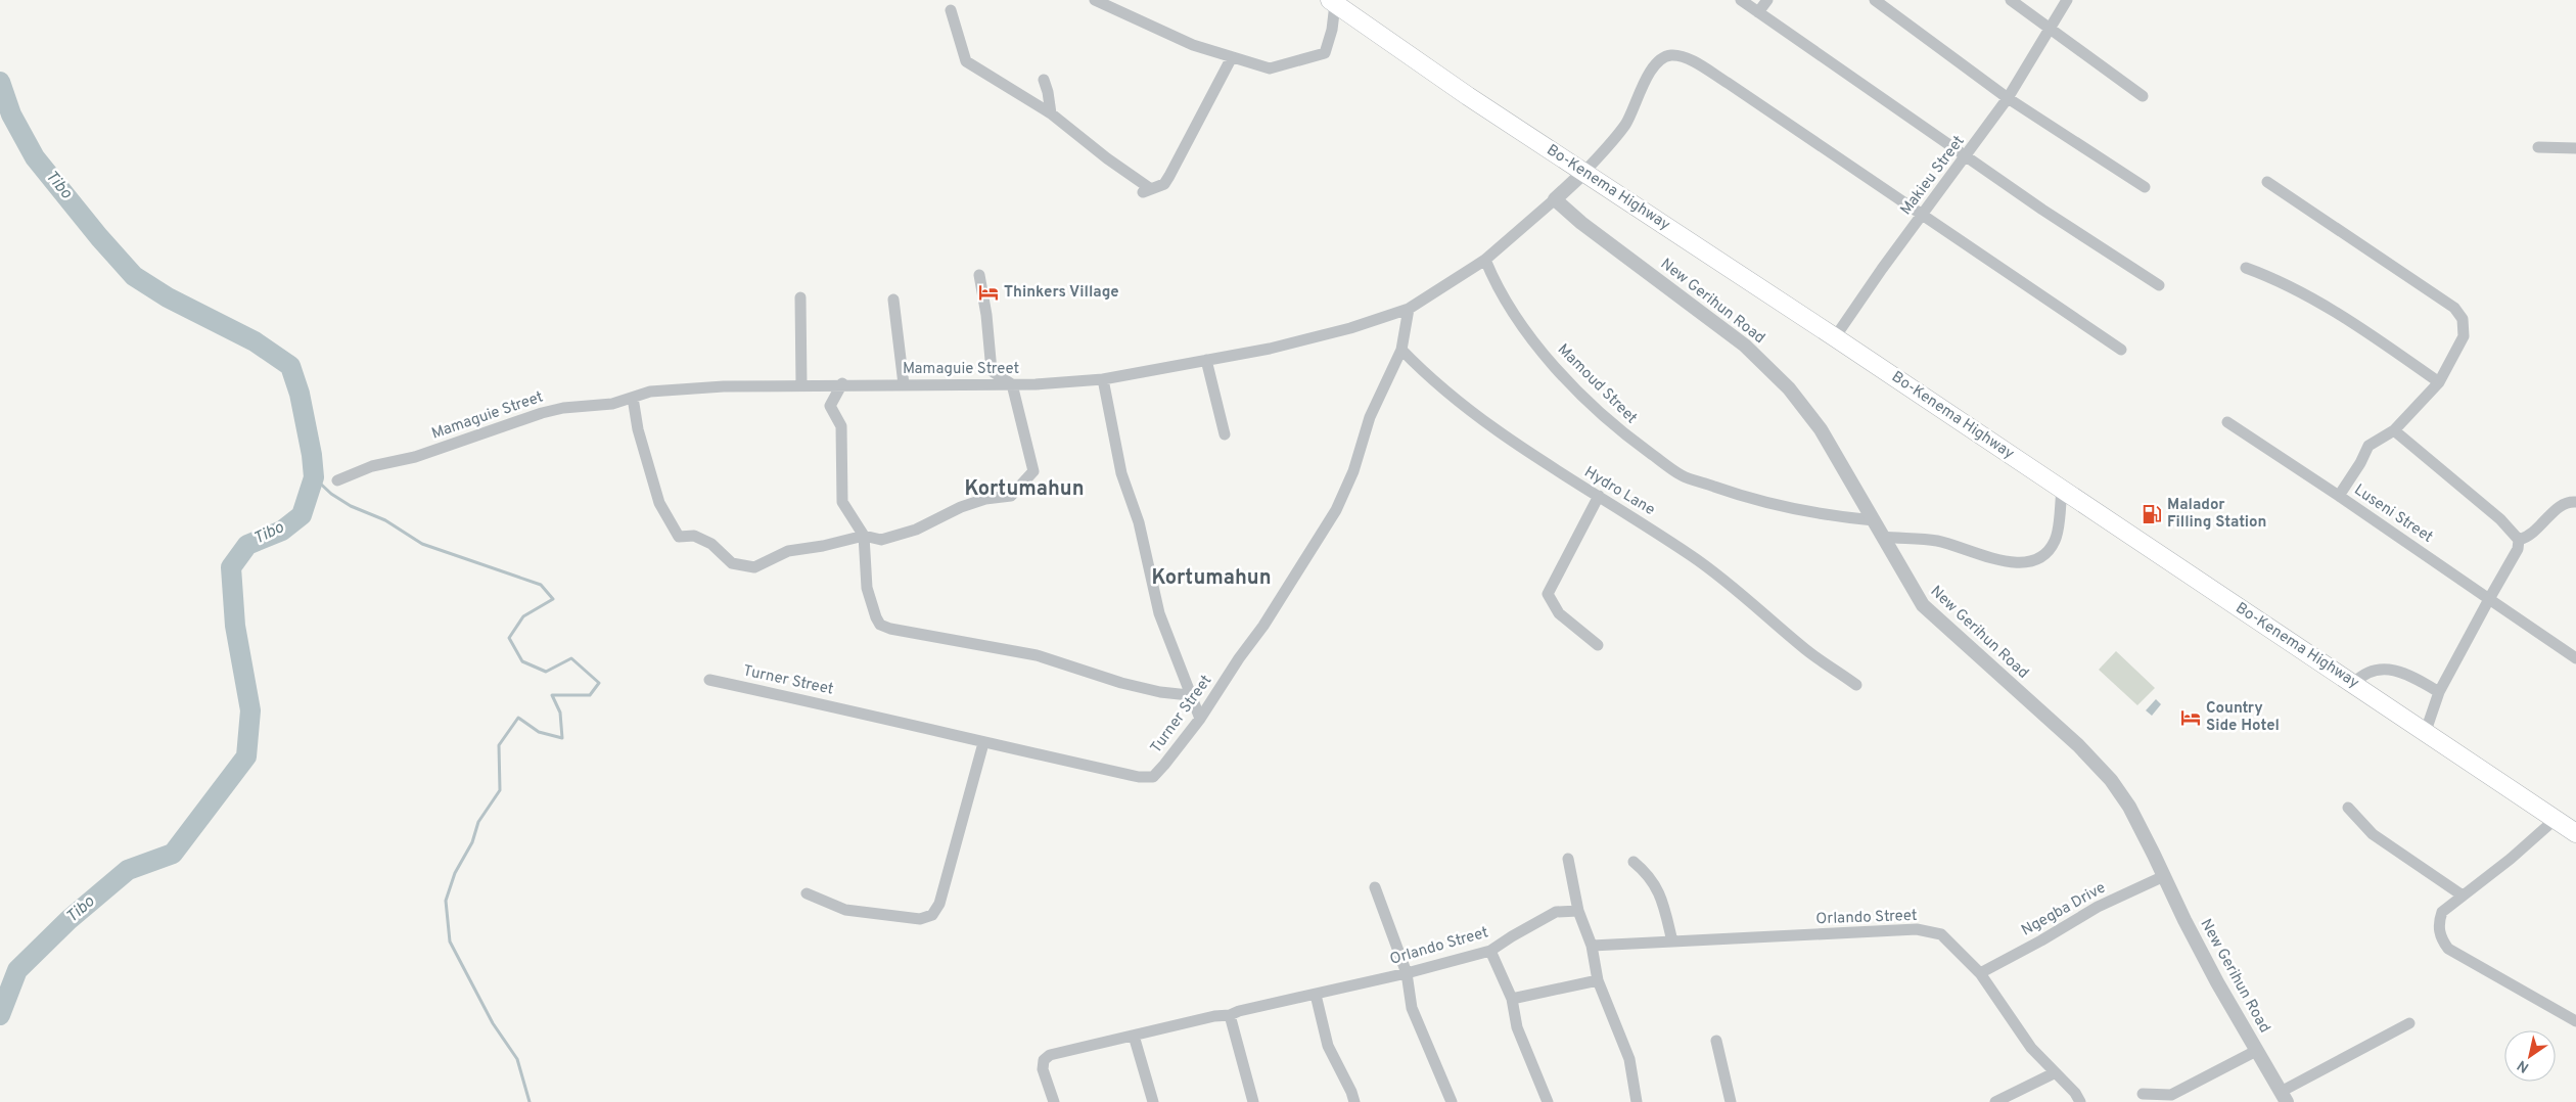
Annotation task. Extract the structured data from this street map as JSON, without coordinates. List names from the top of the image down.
{
  "streets": {
    "highway": ["Bo-Kenema Highway"],
    "street": [
      "Makieu Street",
      "New Gerihun Road",
      "Mamaguie Street",
      "Mamoud Street",
      "Hydro Lane",
      "Luseni Street",
      "Turner Street",
      "Ngegba Drive",
      "Orlando Street"
    ]
  },
  "crossings": [
    ["Makieu Street", "Bo-Kenema Highway"],
    ["New Gerihun Road", "Mamaguie Street"],
    ["New Gerihun Road", "Mamoud Street"],
    ["New Gerihun Road", "Ngegba Drive"],
    ["Mamaguie Street", "Mamoud Street"],
    ["Hydro Lane", "Turner Street"],
    ["Ngegba Drive", "Orlando Street"]
  ],
  "districts": ["Kortumahun", "Kortumahun"],
  "water": ["Tibo"],
  "places": {
    "hotel": ["Thinkers Village", "Country Side Hotel"],
    "fuel station": ["Malador Filling Station"]
  },
  "north": "bottom left"
}
